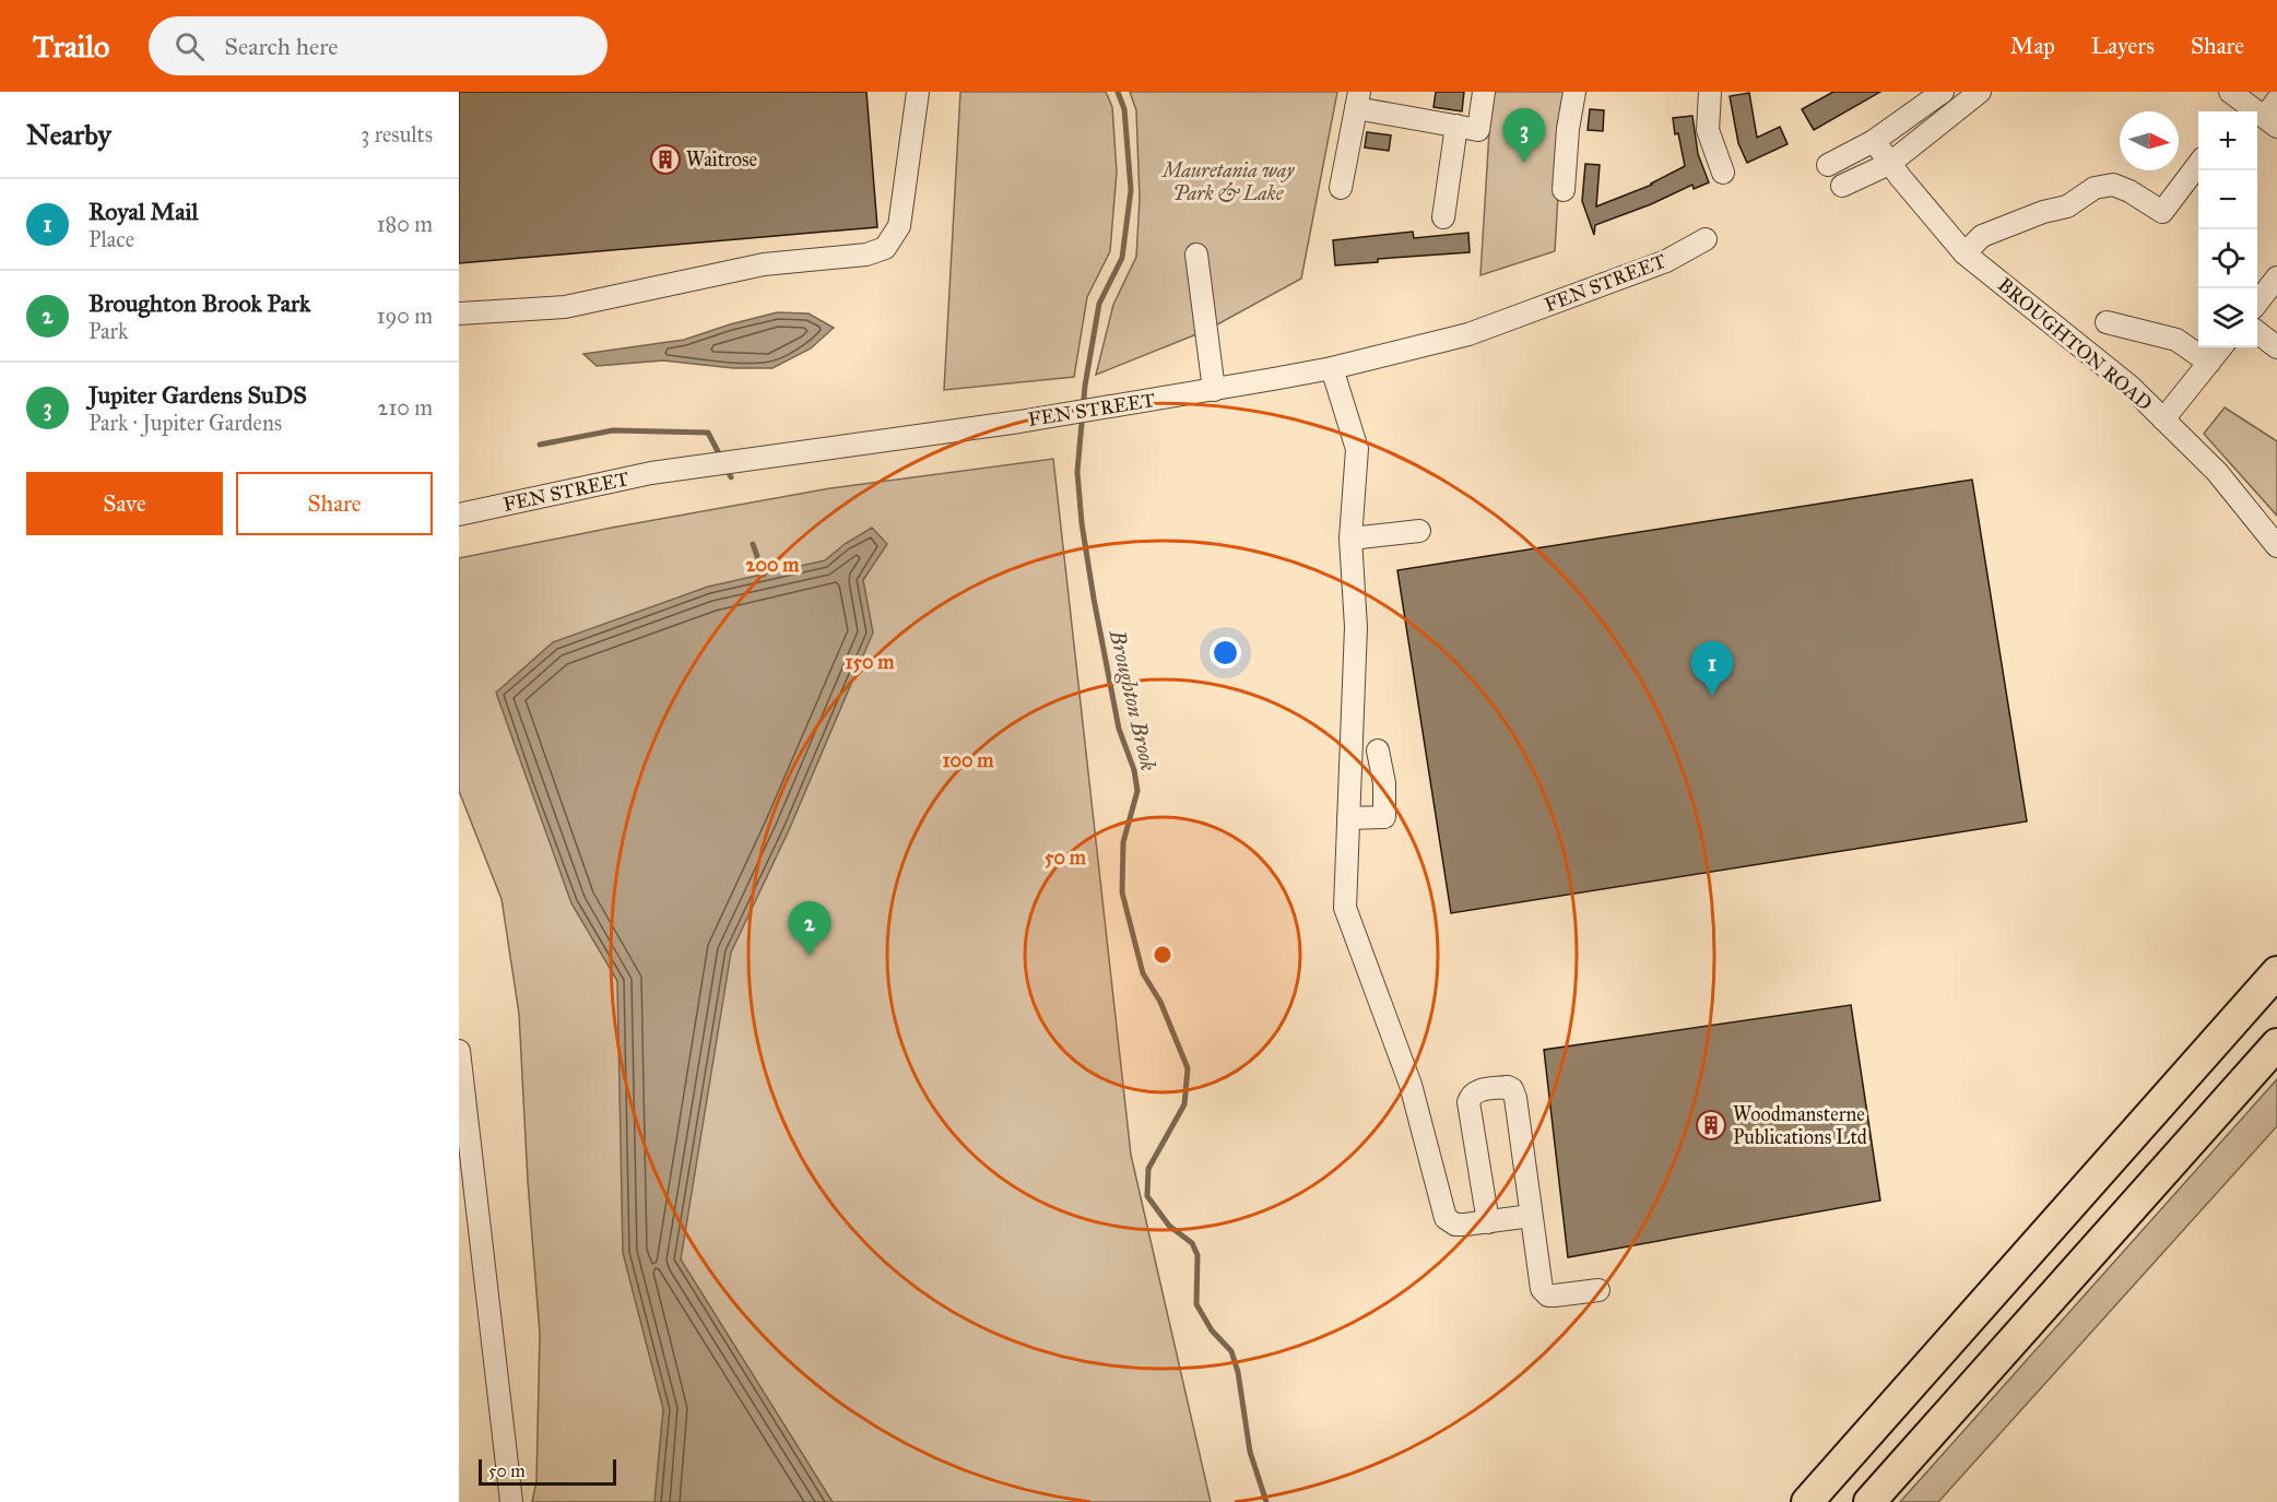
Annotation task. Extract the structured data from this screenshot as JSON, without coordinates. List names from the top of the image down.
{
  "streets": {
    "street": ["FEN STREET", "BROUGHTON ROAD"]
  },
  "water": ["Broughton Brook"],
  "parks": ["Mauretania way Park & Lake"],
  "places": {
    "building": ["Waitrose", "Woodmansterne Publications Ltd"]
  },
  "scale_bar": "50 m",
  "north": "right",
  "page": {
    "header": "Trailo",
    "search": "Search here",
    "nav": ["Map", "Layers", "Share"],
    "heading": ["Nearby", "3 results"],
    "pins": ["3", "1", "2"],
    "map_buttons": ["+", "−"],
    "list": [
      {
        "mark": "1",
        "name": "Royal Mail",
        "note": "Place",
        "value": "180 m"
      },
      {
        "mark": "2",
        "name": "Broughton Brook Park",
        "note": "Park",
        "value": "190 m"
      },
      {
        "mark": "3",
        "name": "Jupiter Gardens SuDS",
        "note": "Park · Jupiter Gardens",
        "value": "210 m"
      }
    ],
    "buttons": ["Save", "Share"],
    "scale": "50 m"
  },
  "rings": [
    "200 m",
    "150 m",
    "100 m",
    "50 m"
  ]
}
